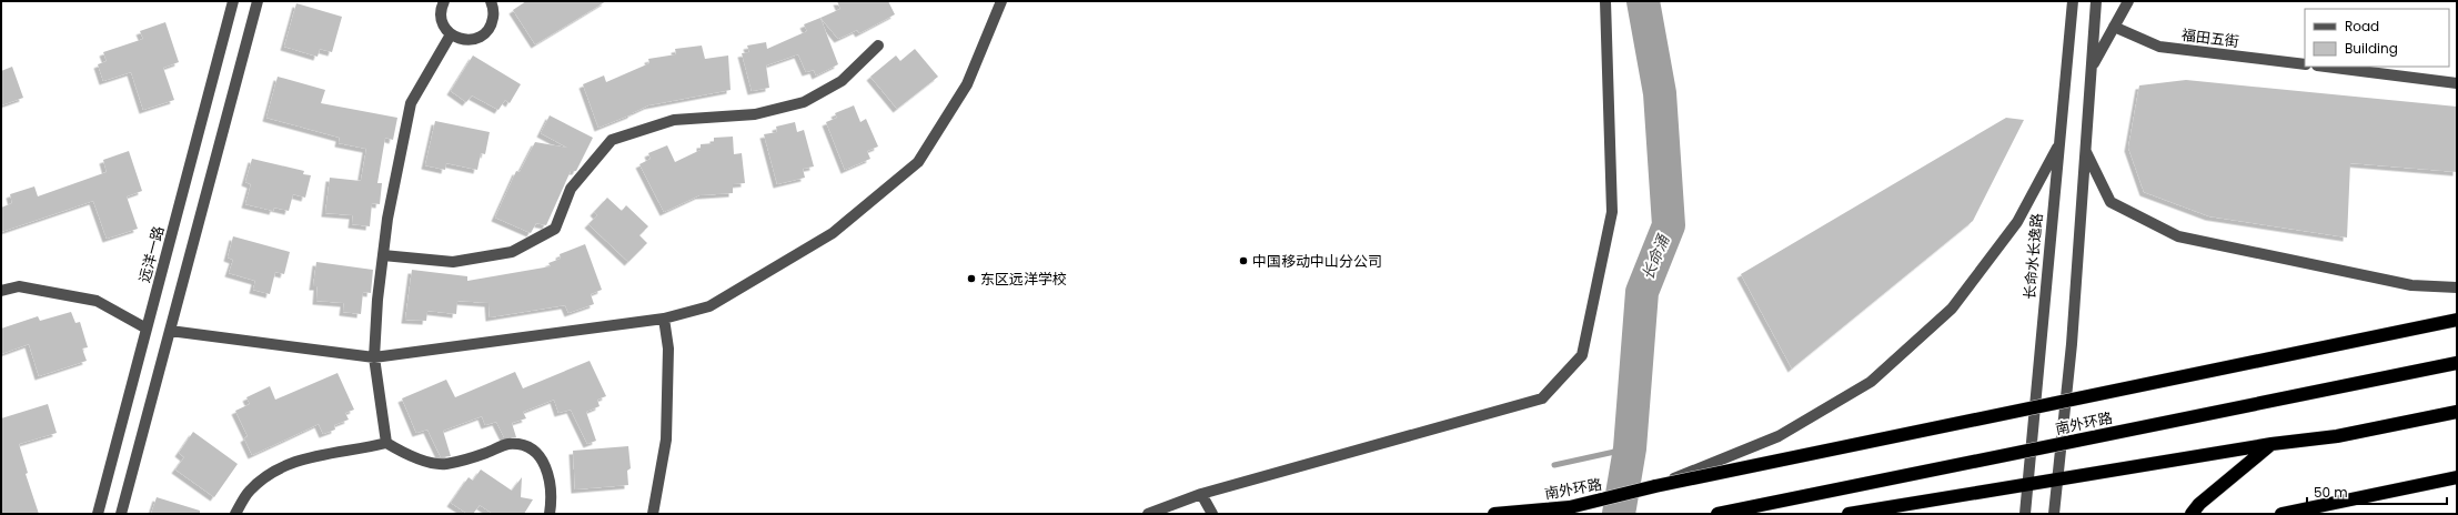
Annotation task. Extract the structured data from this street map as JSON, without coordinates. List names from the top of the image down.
{
  "streets": {
    "highway": ["南外环路"],
    "street": ["福田五街", "远洋一路", "长命水长逸路"]
  },
  "water": ["长命涌"],
  "places": ["中国移动中山分公司", "东区远洋学校"],
  "legend": ["Road", "Building"],
  "scale_bar": "50 m"
}
